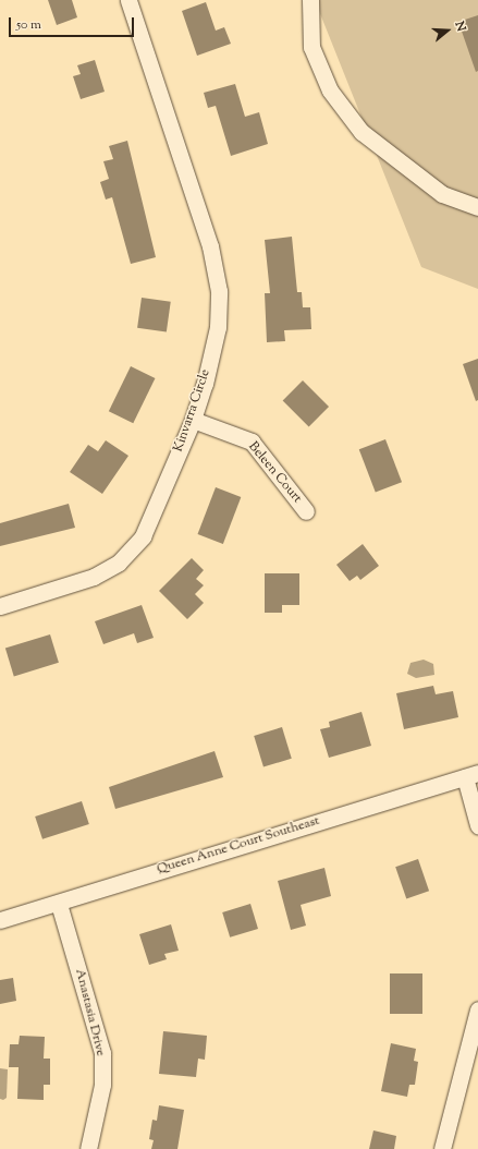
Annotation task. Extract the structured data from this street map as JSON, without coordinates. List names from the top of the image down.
{
  "streets": {
    "street": [
      "Kinvarra Circle",
      "Beleen Court",
      "Queen Anne Court Southeast",
      "Anastasia Drive"
    ]
  },
  "crossings": [
    ["Kinvarra Circle", "Beleen Court"],
    ["Queen Anne Court Southeast", "Anastasia Drive"]
  ],
  "scale_bar": "50 m",
  "north": "right"
}
